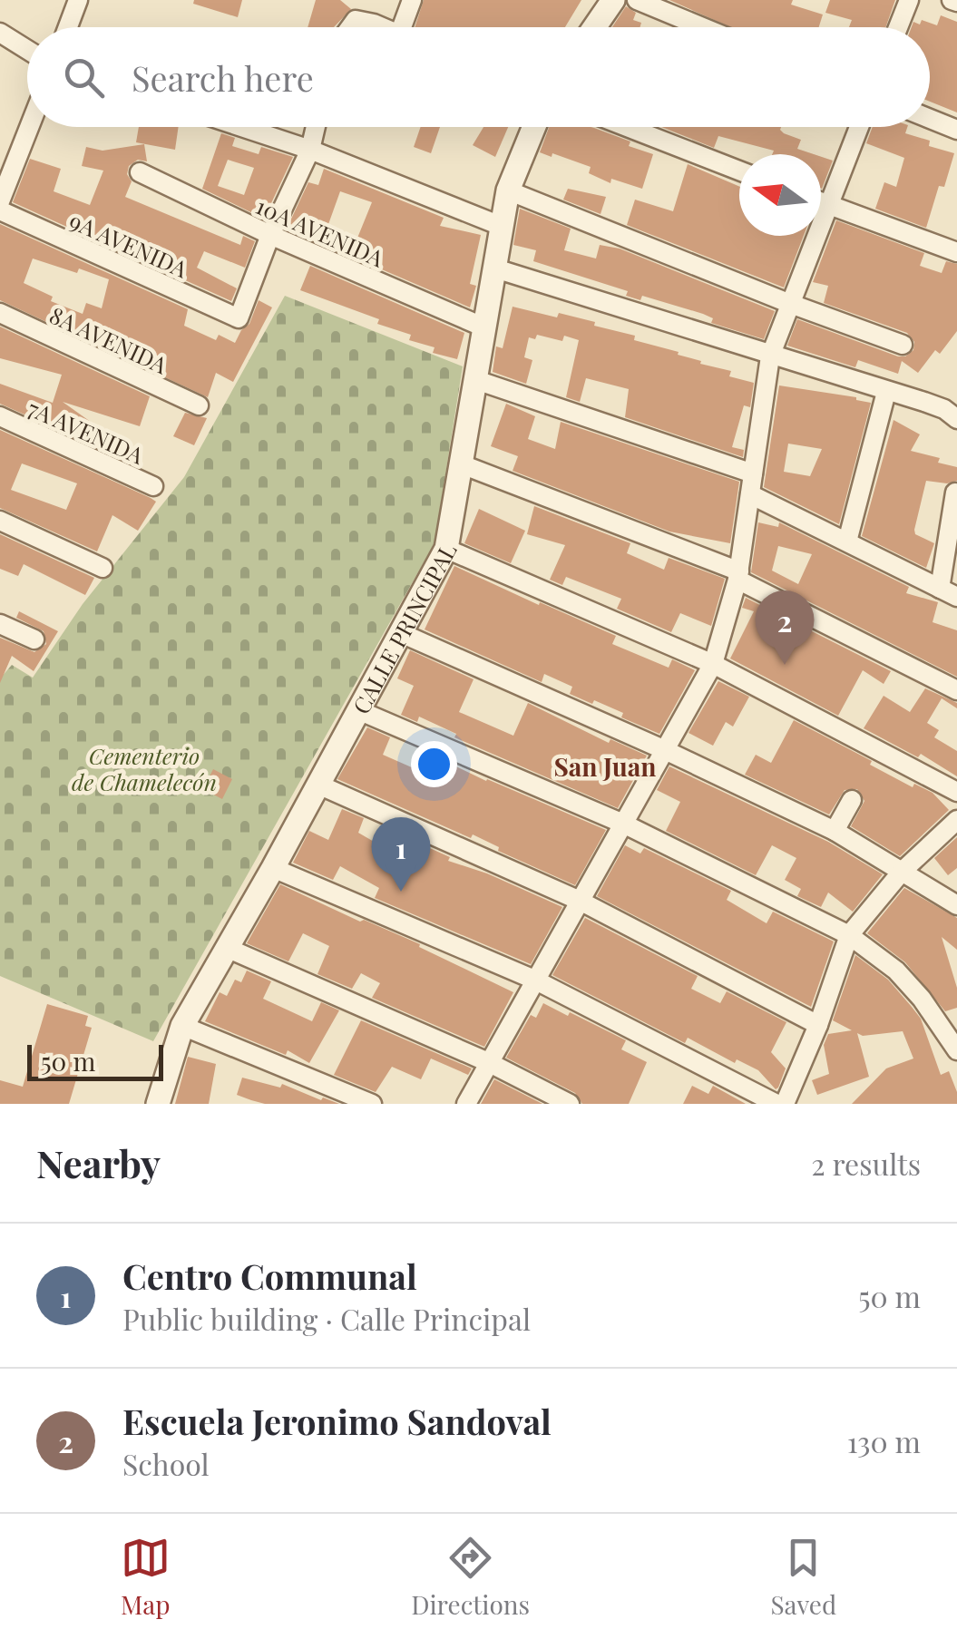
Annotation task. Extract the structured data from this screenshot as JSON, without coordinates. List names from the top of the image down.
{
  "streets": {
    "street": [
      "10A AVENIDA",
      "9A AVENIDA",
      "8A AVENIDA",
      "7A AVENIDA",
      "CALLE PRINCIPAL"
    ]
  },
  "crossings": [
    ["10A AVENIDA", "9A AVENIDA"],
    ["10A AVENIDA", "CALLE PRINCIPAL"]
  ],
  "districts": ["San Juan"],
  "parks": ["Cementerio de Chamelecón"],
  "scale_bar": "50 m",
  "north": "left",
  "page": {
    "search": "Search here",
    "pins": ["2", "1"],
    "scale": "50 m",
    "heading": ["Nearby", "2 results"],
    "list": [
      {
        "mark": "1",
        "name": "Centro Communal",
        "note": "Public building · Calle Principal",
        "value": "50 m"
      },
      {
        "mark": "2",
        "name": "Escuela Jeronimo Sandoval",
        "note": "School",
        "value": "130 m"
      }
    ],
    "nav": ["Map", "Directions", "Saved"]
  }
}
